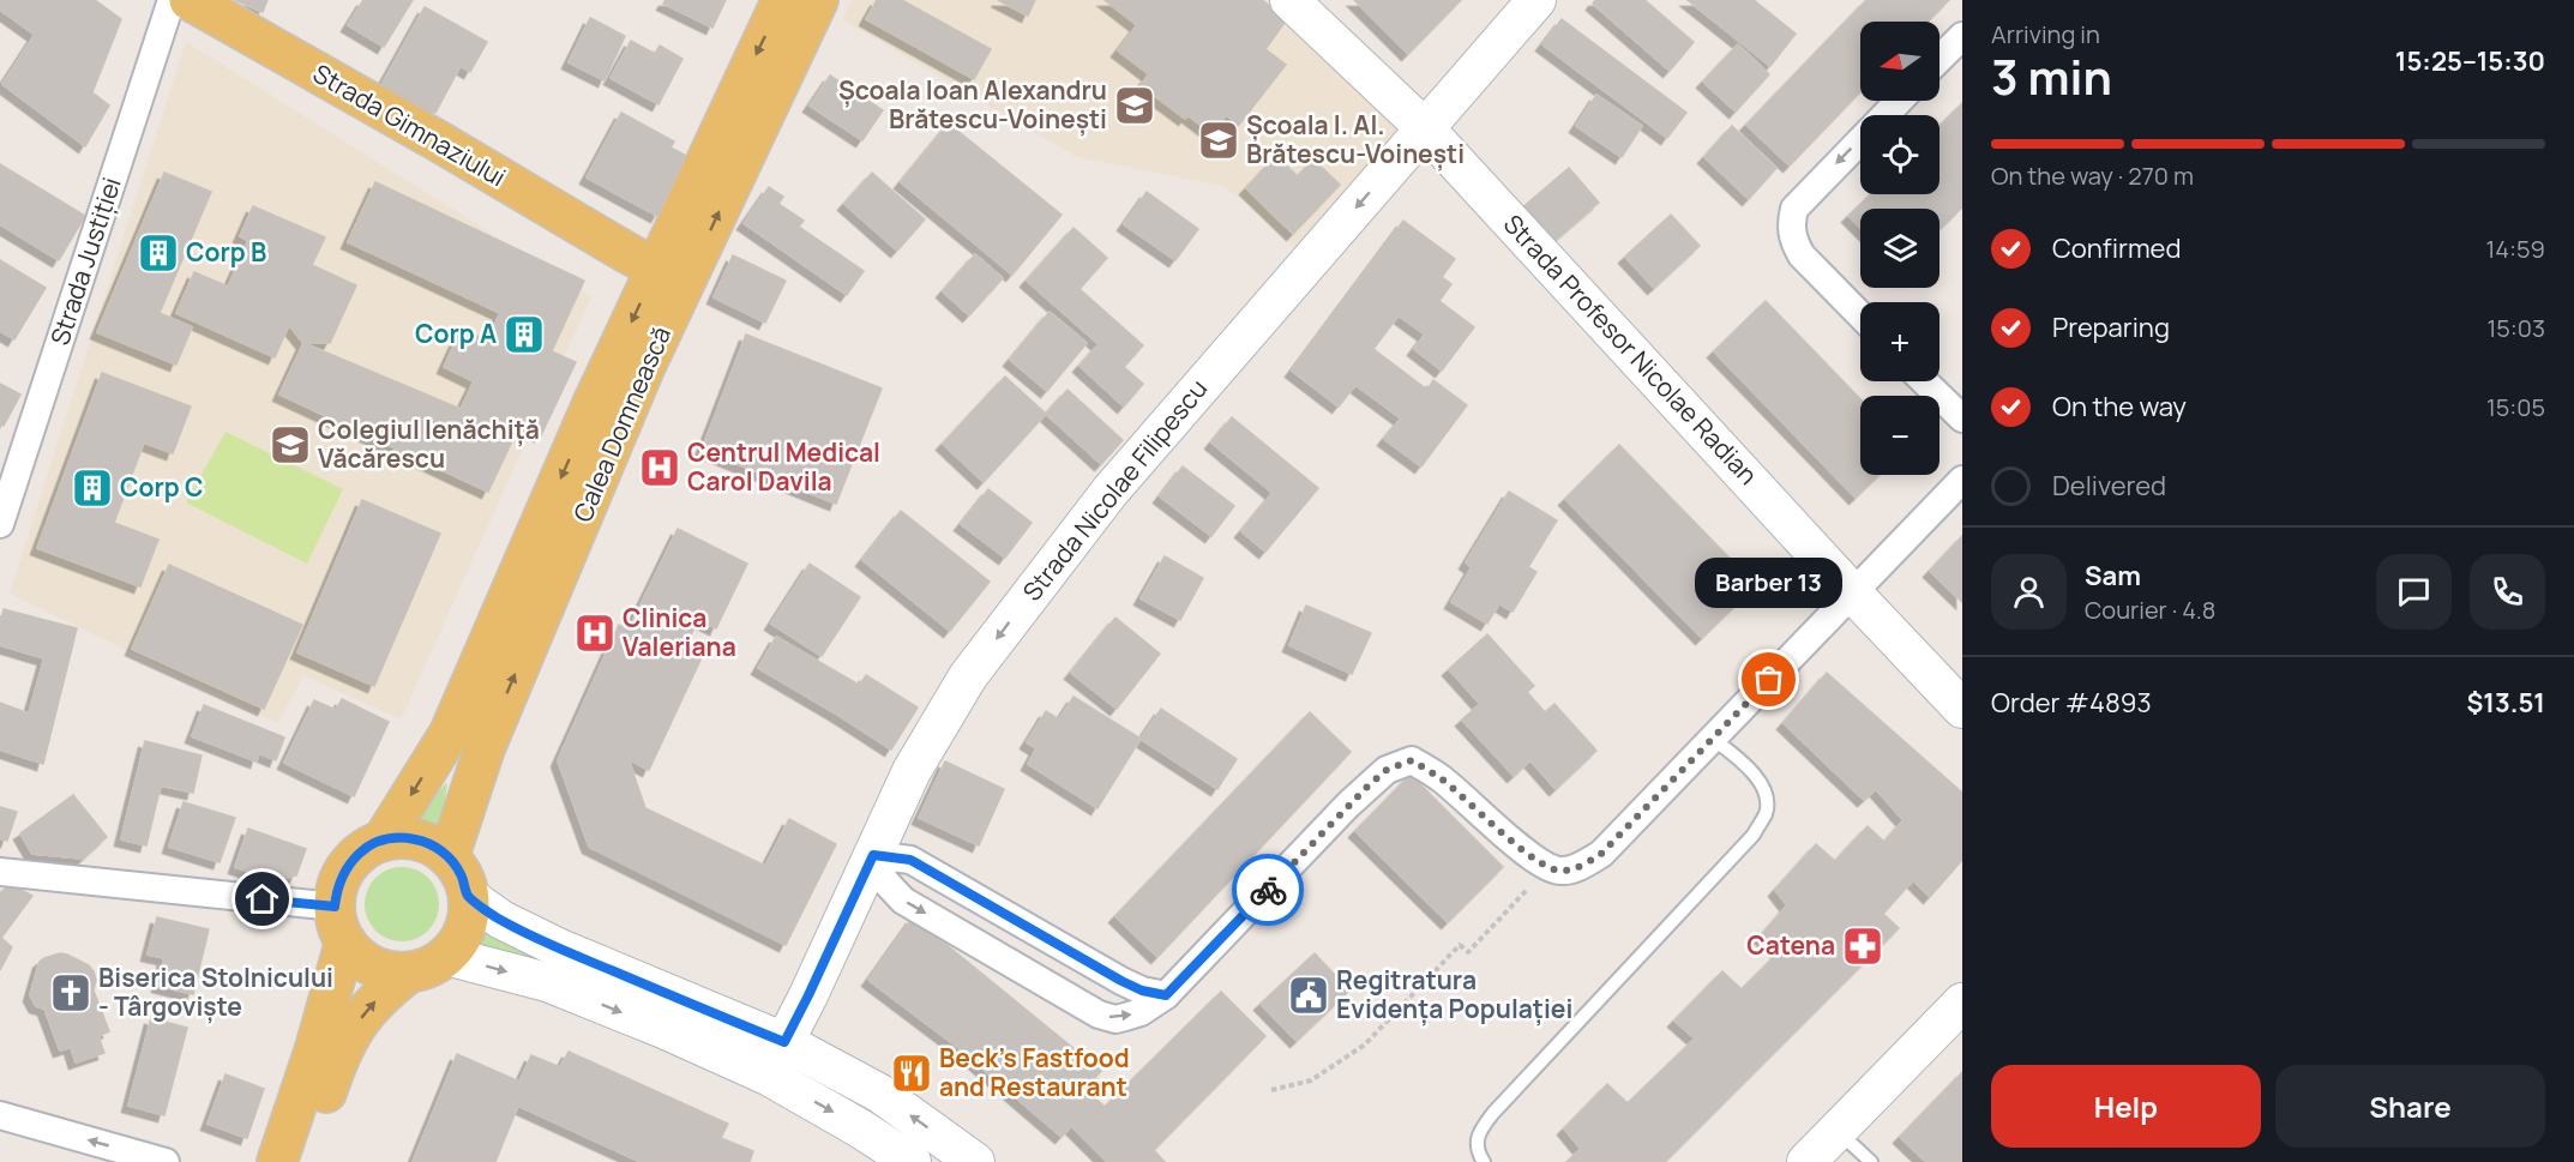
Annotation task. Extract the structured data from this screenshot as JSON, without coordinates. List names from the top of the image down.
{
  "streets": {
    "main road": ["Strada Gimnaziului", "Calea Domnească"],
    "street": ["Strada Justiției", "Strada Profesor Nicolae Radian", "Strada Nicolae Filipescu"]
  },
  "crossings": [
    ["Strada Gimnaziului", "Calea Domnească"],
    ["Strada Profesor Nicolae Radian", "Strada Nicolae Filipescu"]
  ],
  "one_way": ["Strada Nicolae Filipescu"],
  "places": {
    "school or university": ["Școala Ioan Alexandru Brătescu-Voinești", "Școala I. Al. Brătescu-Voinești", "Colegiul Ienăchiță Văcărescu"],
    "building": ["Corp B", "Corp A", "Corp C"],
    "hospital": ["Centrul Medical Carol Davila", "Clinica Valeriana"],
    "other": ["Barber 13"],
    "pharmacy": ["Catena"],
    "church": ["Biserica Stolnicului - Târgoviște"],
    "public building": ["Regitratura Evidența Populației"],
    "restaurant": ["Beck's Fastfood and Restaurant"]
  },
  "north": "left",
  "page": {
    "heading": ["3 min", "Arriving in", "15:25–15:30"],
    "panel": [
      "Sam",
      "Courier · 4.8",
      "Order #4893",
      "$13.51"
    ],
    "map_buttons": ["+", "−"],
    "bar": "On the way · 270 m",
    "list": [
      ["Confirmed", "14:59"],
      ["Preparing", "15:03"],
      ["On the way", "15:05"],
      "Delivered"
    ],
    "bubble": "Barber 13",
    "buttons": ["Help", "Share"]
  }
}
